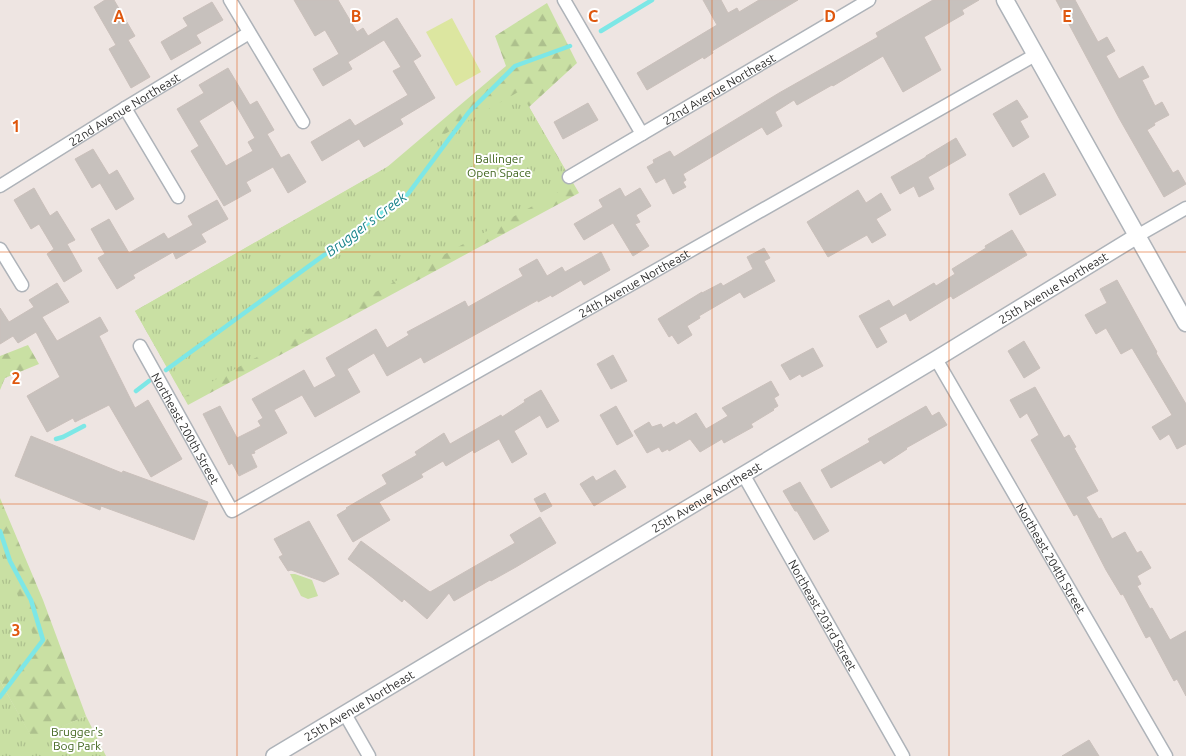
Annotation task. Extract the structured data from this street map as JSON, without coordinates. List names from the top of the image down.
{
  "streets": {
    "street": [
      "22nd Avenue Northeast",
      "24th Avenue Northeast",
      "25th Avenue Northeast",
      "Northeast 200th Street",
      "Northeast 204th Street",
      "Northeast 203rd Street"
    ]
  },
  "crossings": [
    ["24th Avenue Northeast", "Northeast 200th Street"],
    ["25th Avenue Northeast", "Northeast 204th Street"],
    ["25th Avenue Northeast", "Northeast 203rd Street"]
  ],
  "water": ["Brugger's Creek"],
  "parks": ["Ballinger Open Space", "Brugger's Bog Park"],
  "grid": {
    "columns": [
      "A",
      "B",
      "C",
      "D",
      "E"
    ],
    "rows": ["1", "2", "3"]
  }
}
